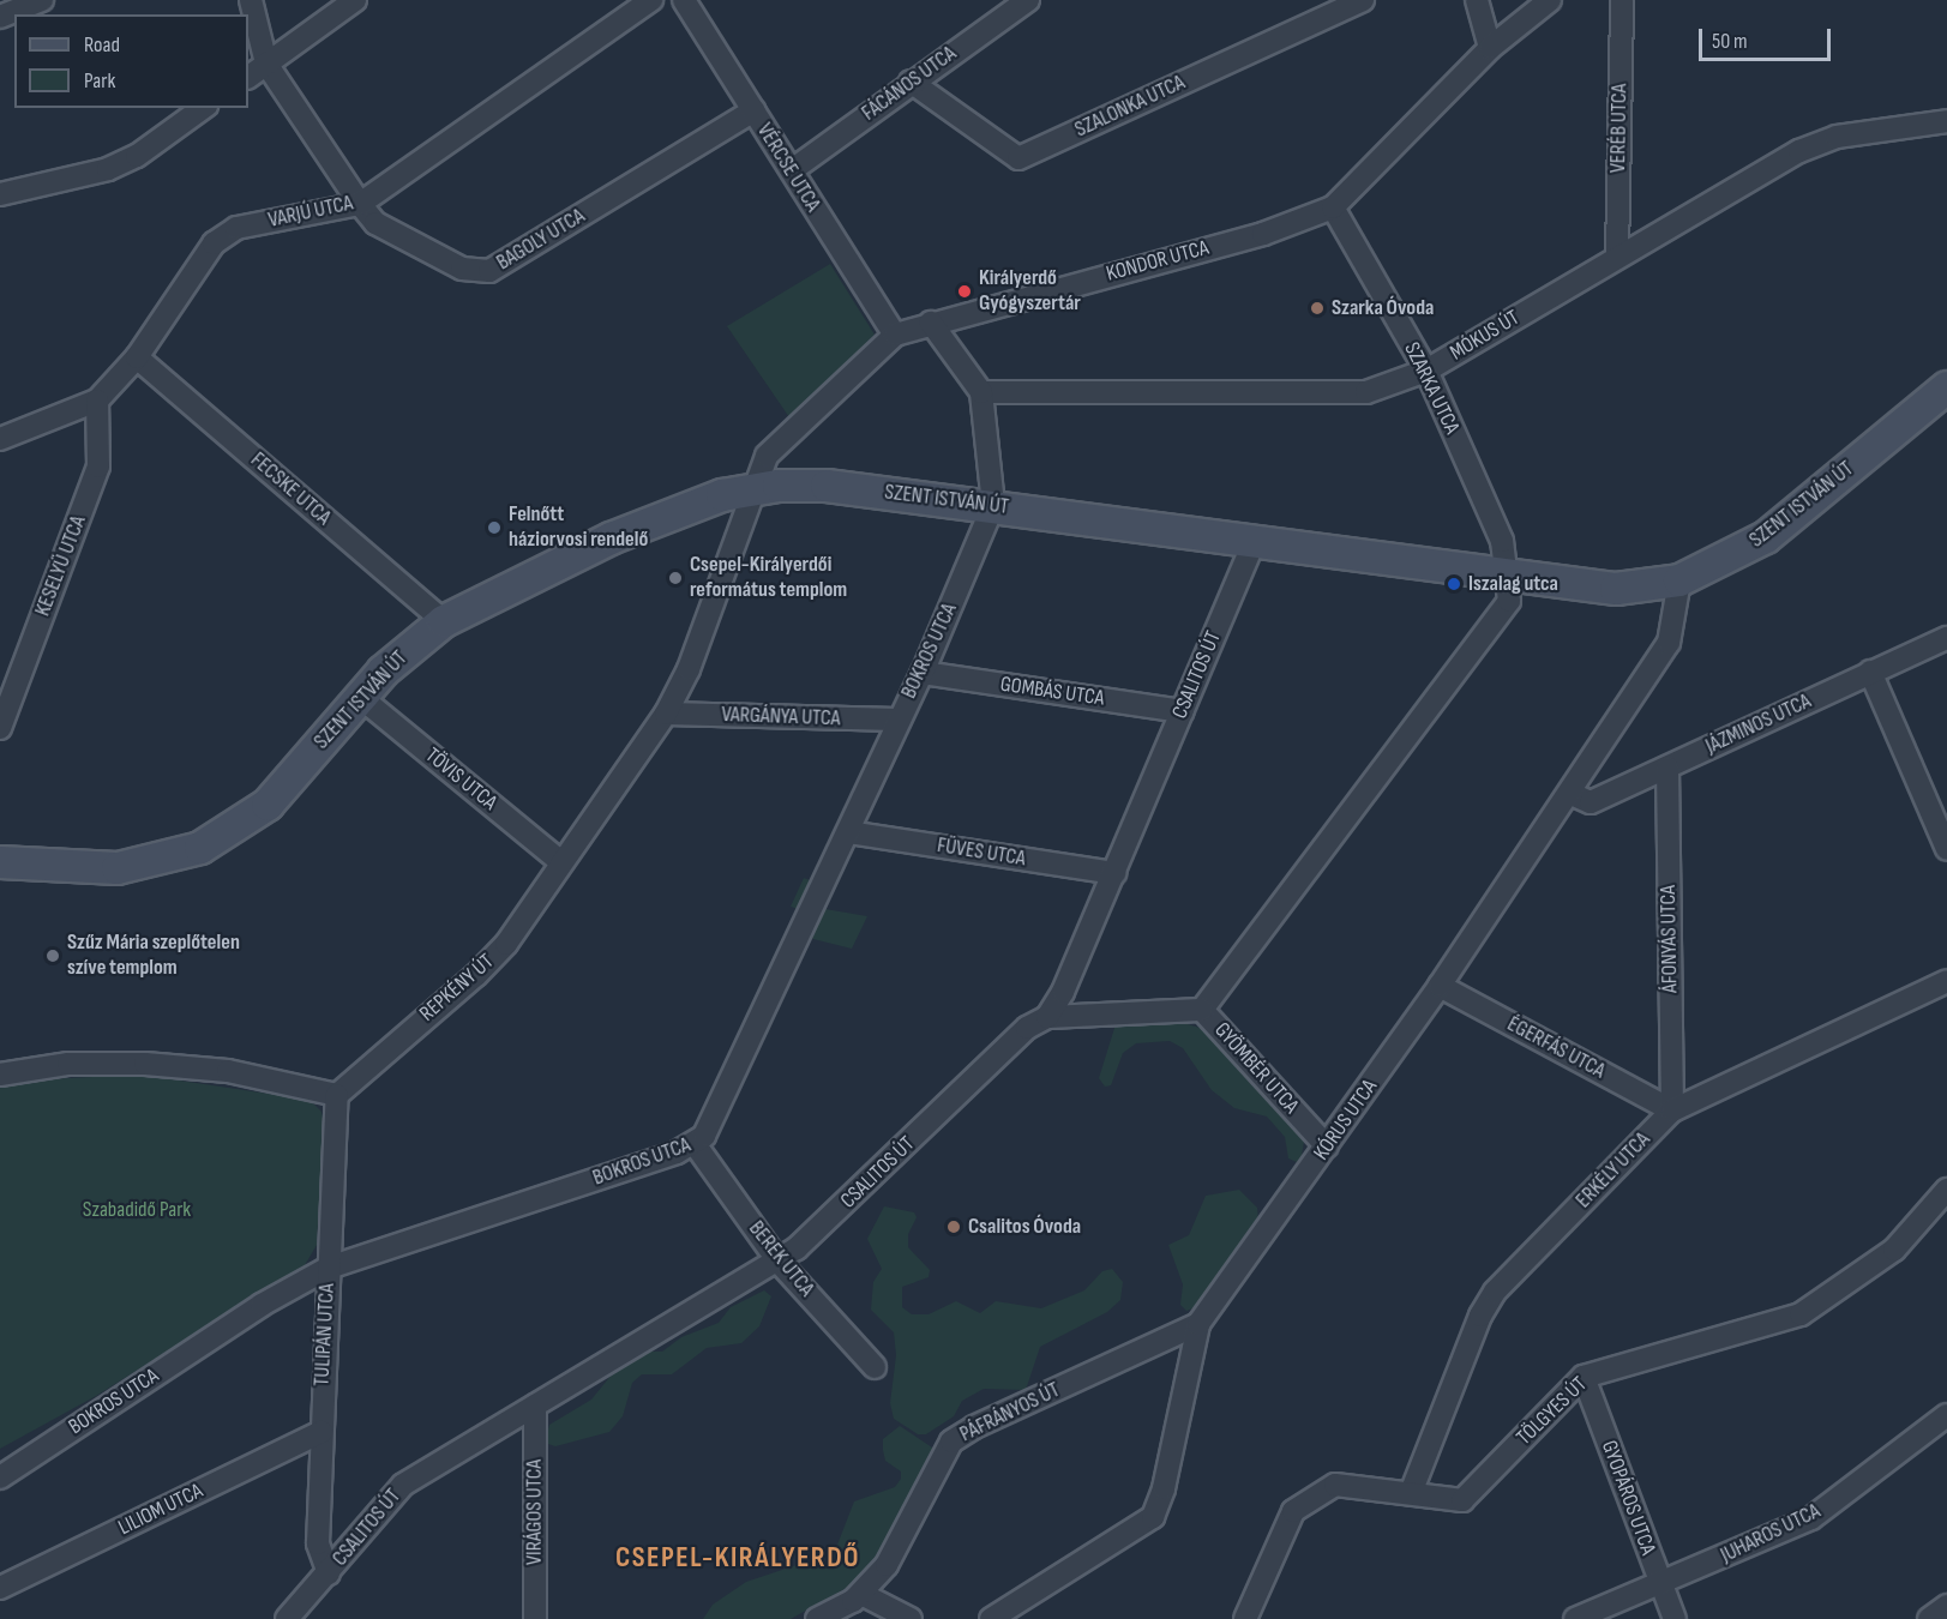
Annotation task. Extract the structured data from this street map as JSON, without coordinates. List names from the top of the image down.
{
  "streets": {
    "street": [
      "FÁCÁNOS UTCA",
      "SZALONKA UTCA",
      "VERÉB UTCA",
      "VÉRCSE UTCA",
      "VARJÚ UTCA",
      "BAGOLY UTCA",
      "KONDOR UTCA",
      "MÓKUS ÚT",
      "SZARKA UTCA",
      "FECSKE UTCA",
      "SZENT ISTVÁN ÚT",
      "KESELYŰ UTCA",
      "BOKROS UTCA",
      "CSALITOS ÚT",
      "GOMBÁS UTCA",
      "VARGÁNYA UTCA",
      "JÁZMINOS UTCA",
      "TÖVIS UTCA",
      "FÜVES UTCA",
      "ÁFONYÁS UTCA",
      "REPKÉNY ÚT",
      "ÉGERFÁS UTCA",
      "GYÖMBÉR UTCA",
      "KÓRUS UTCA",
      "ERKÉLY UTCA",
      "BEREK UTCA",
      "TULIPÁN UTCA",
      "TÖLGYES ÚT",
      "PÁFRÁNYOS ÚT",
      "GYOPÁROS UTCA",
      "LILIOM UTCA",
      "VIRÁGOS UTCA",
      "JUHAROS UTCA"
    ]
  },
  "crossings": [
    ["FÁCÁNOS UTCA", "SZALONKA UTCA"],
    ["FÁCÁNOS UTCA", "VÉRCSE UTCA"],
    ["VERÉB UTCA", "MÓKUS ÚT"],
    ["VÉRCSE UTCA", "BAGOLY UTCA"],
    ["VÉRCSE UTCA", "KONDOR UTCA"],
    ["VARJÚ UTCA", "BAGOLY UTCA"],
    ["VARJÚ UTCA", "FECSKE UTCA"],
    ["VARJÚ UTCA", "KESELYŰ UTCA"],
    ["KONDOR UTCA", "SZARKA UTCA"],
    ["KONDOR UTCA", "SZENT ISTVÁN ÚT"],
    ["KONDOR UTCA", "REPKÉNY ÚT"],
    ["MÓKUS ÚT", "SZARKA UTCA"],
    ["SZARKA UTCA", "SZENT ISTVÁN ÚT"],
    ["FECSKE UTCA", "SZENT ISTVÁN ÚT"],
    ["SZENT ISTVÁN ÚT", "BOKROS UTCA"],
    ["SZENT ISTVÁN ÚT", "CSALITOS ÚT"],
    ["SZENT ISTVÁN ÚT", "TÖVIS UTCA"],
    ["SZENT ISTVÁN ÚT", "REPKÉNY ÚT"],
    ["SZENT ISTVÁN ÚT", "KÓRUS UTCA"],
    ["BOKROS UTCA", "GOMBÁS UTCA"],
    ["BOKROS UTCA", "VARGÁNYA UTCA"],
    ["BOKROS UTCA", "FÜVES UTCA"],
    ["BOKROS UTCA", "BEREK UTCA"],
    ["BOKROS UTCA", "TULIPÁN UTCA"],
    ["CSALITOS ÚT", "GOMBÁS UTCA"],
    ["CSALITOS ÚT", "FÜVES UTCA"],
    ["CSALITOS ÚT", "GYÖMBÉR UTCA"],
    ["CSALITOS ÚT", "BEREK UTCA"],
    ["CSALITOS ÚT", "TULIPÁN UTCA"],
    ["CSALITOS ÚT", "VIRÁGOS UTCA"],
    ["VARGÁNYA UTCA", "REPKÉNY ÚT"],
    ["JÁZMINOS UTCA", "ÁFONYÁS UTCA"],
    ["JÁZMINOS UTCA", "KÓRUS UTCA"],
    ["TÖVIS UTCA", "REPKÉNY ÚT"],
    ["ÁFONYÁS UTCA", "ÉGERFÁS UTCA"],
    ["ÁFONYÁS UTCA", "ERKÉLY UTCA"],
    ["REPKÉNY ÚT", "TULIPÁN UTCA"],
    ["ÉGERFÁS UTCA", "KÓRUS UTCA"],
    ["ÉGERFÁS UTCA", "ERKÉLY UTCA"],
    ["GYÖMBÉR UTCA", "KÓRUS UTCA"],
    ["KÓRUS UTCA", "PÁFRÁNYOS ÚT"],
    ["ERKÉLY UTCA", "TÖLGYES ÚT"],
    ["TULIPÁN UTCA", "LILIOM UTCA"],
    ["TÖLGYES ÚT", "GYOPÁROS UTCA"],
    ["GYOPÁROS UTCA", "JUHAROS UTCA"]
  ],
  "districts": ["CSEPEL-KIRÁLYERDŐ"],
  "parks": ["Szabadidő Park"],
  "places": [
    "Királyerdő Gyógyszertár",
    "Szarka Óvoda",
    "Felnőtt háziorvosi rendelő",
    "Csepel-Királyerdői református templom",
    "Iszalag utca",
    "Szűz Mária szeplőtelen szíve templom",
    "Csalitos Óvoda"
  ],
  "legend": ["Road", "Park"],
  "scale_bar": "50 m"
}
